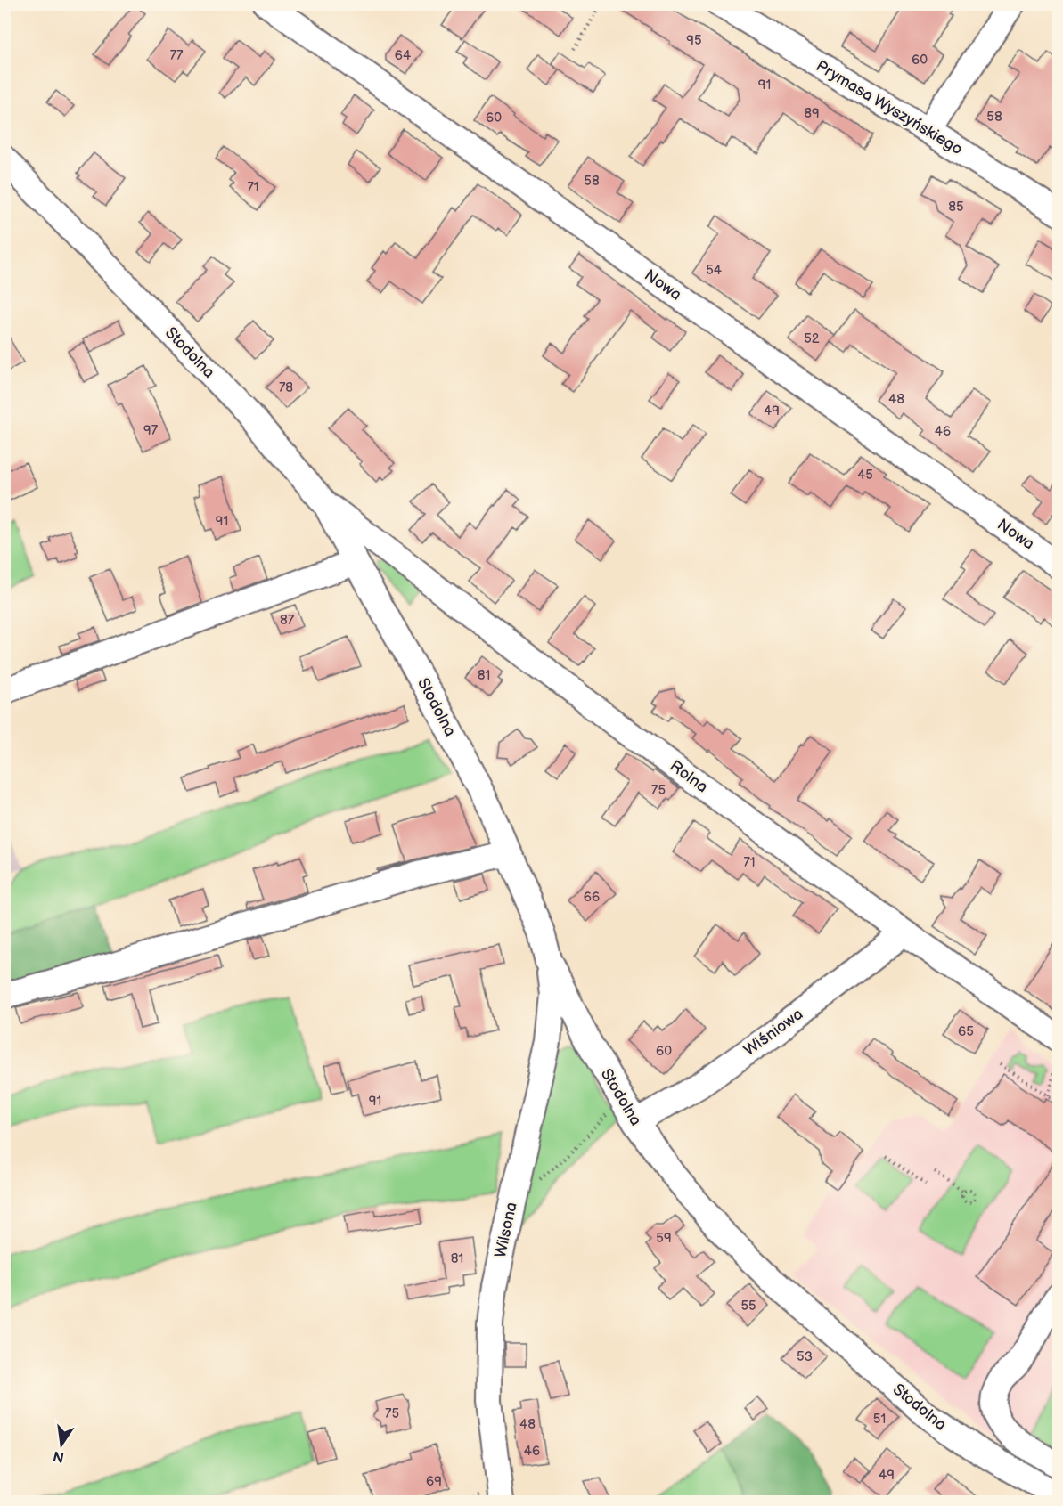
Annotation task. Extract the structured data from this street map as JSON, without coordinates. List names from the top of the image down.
{
  "streets": {
    "street": [
      "Prymasa Wyszyńskiego",
      "Nowa",
      "Stodolna",
      "Rolna",
      "Wiśniowa",
      "Wilsona"
    ]
  },
  "crossings": [
    ["Stodolna", "Rolna"],
    ["Stodolna", "Wiśniowa"],
    ["Stodolna", "Wilsona"],
    ["Rolna", "Wiśniowa"]
  ],
  "house_numbers": [
    "95",
    "77",
    "64",
    "60",
    "91",
    "89",
    "58",
    "60",
    "58",
    "71",
    "85",
    "54",
    "52",
    "78",
    "48",
    "49",
    "97",
    "46",
    "45",
    "91",
    "87",
    "81",
    "75",
    "71",
    "66",
    "65",
    "60",
    "91",
    "59",
    "81",
    "55",
    "53",
    "75",
    "51",
    "48",
    "46",
    "49",
    "69"
  ],
  "north": "bottom"
}
